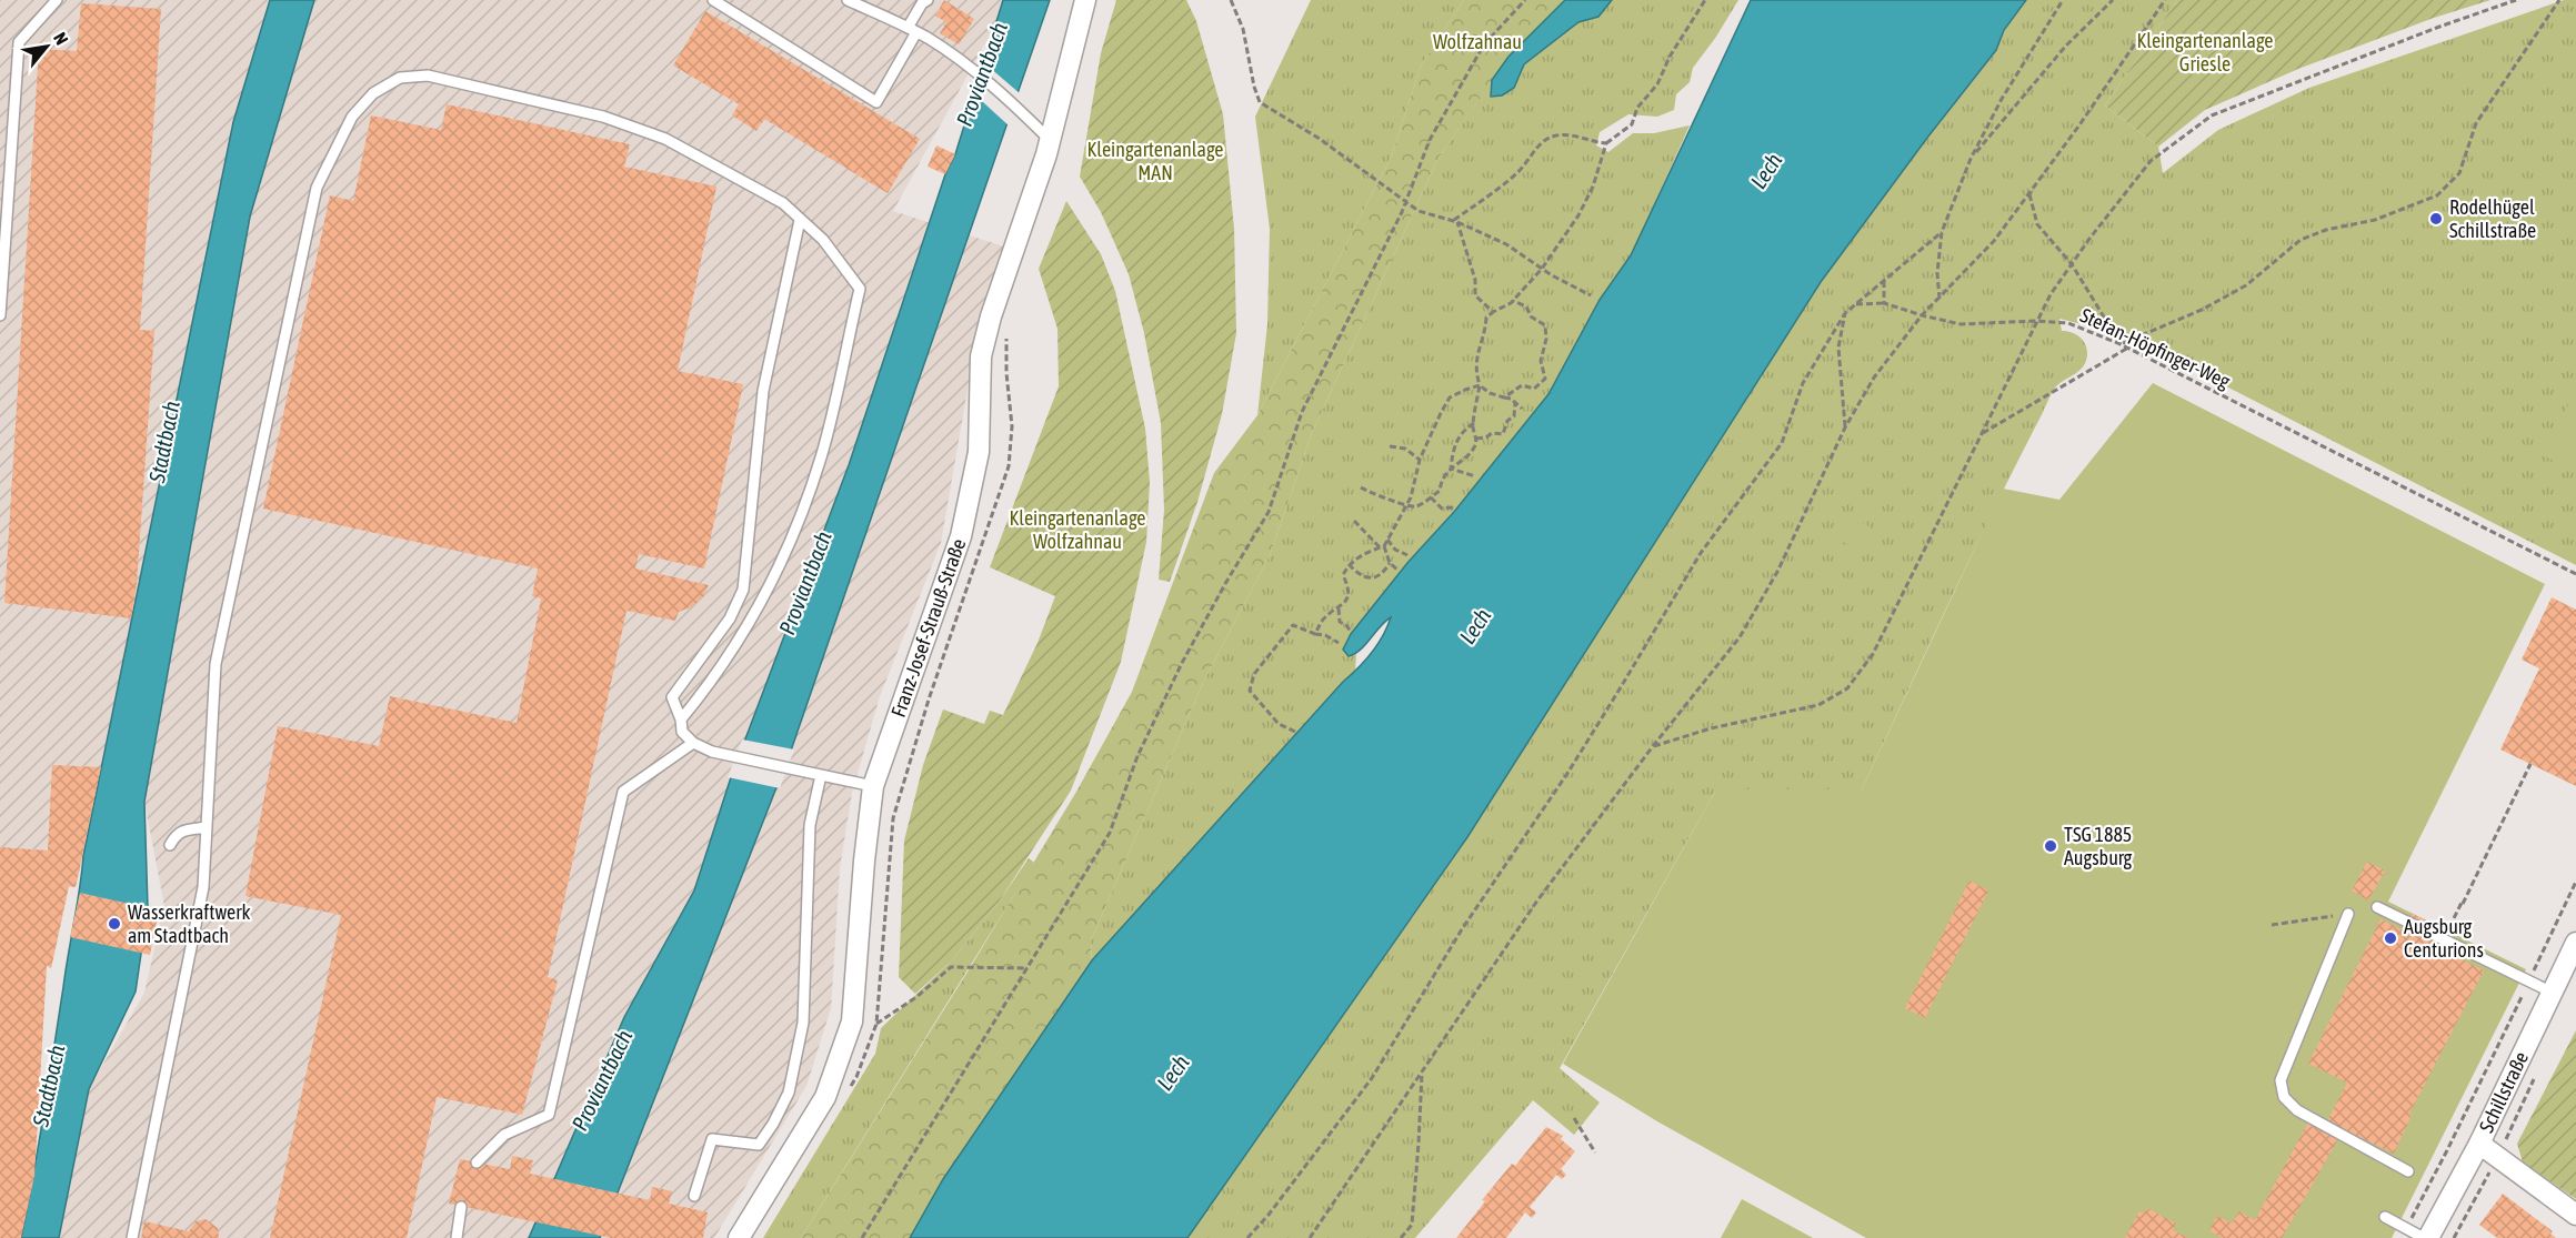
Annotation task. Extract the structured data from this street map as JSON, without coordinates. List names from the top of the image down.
{
  "streets": {
    "street": ["Franz-Josef-Strauß-Straße", "Schillstraße"],
    "path": ["Stefan-Höpfinger-Weg"]
  },
  "water": ["Proviantbach", "Lech", "Stadtbach"],
  "parks": [
    "Kleingartenanlage Griesle",
    "Wolfzahnau",
    "Kleingartenanlage MAN",
    "Kleingartenanlage Wolfzahnau"
  ],
  "places": [
    "Rodelhügel Schillstraße",
    "TSG 1885 Augsburg",
    "Wasserkraftwerk am Stadtbach",
    "Augsburg Centurions"
  ],
  "north": "top right"
}
